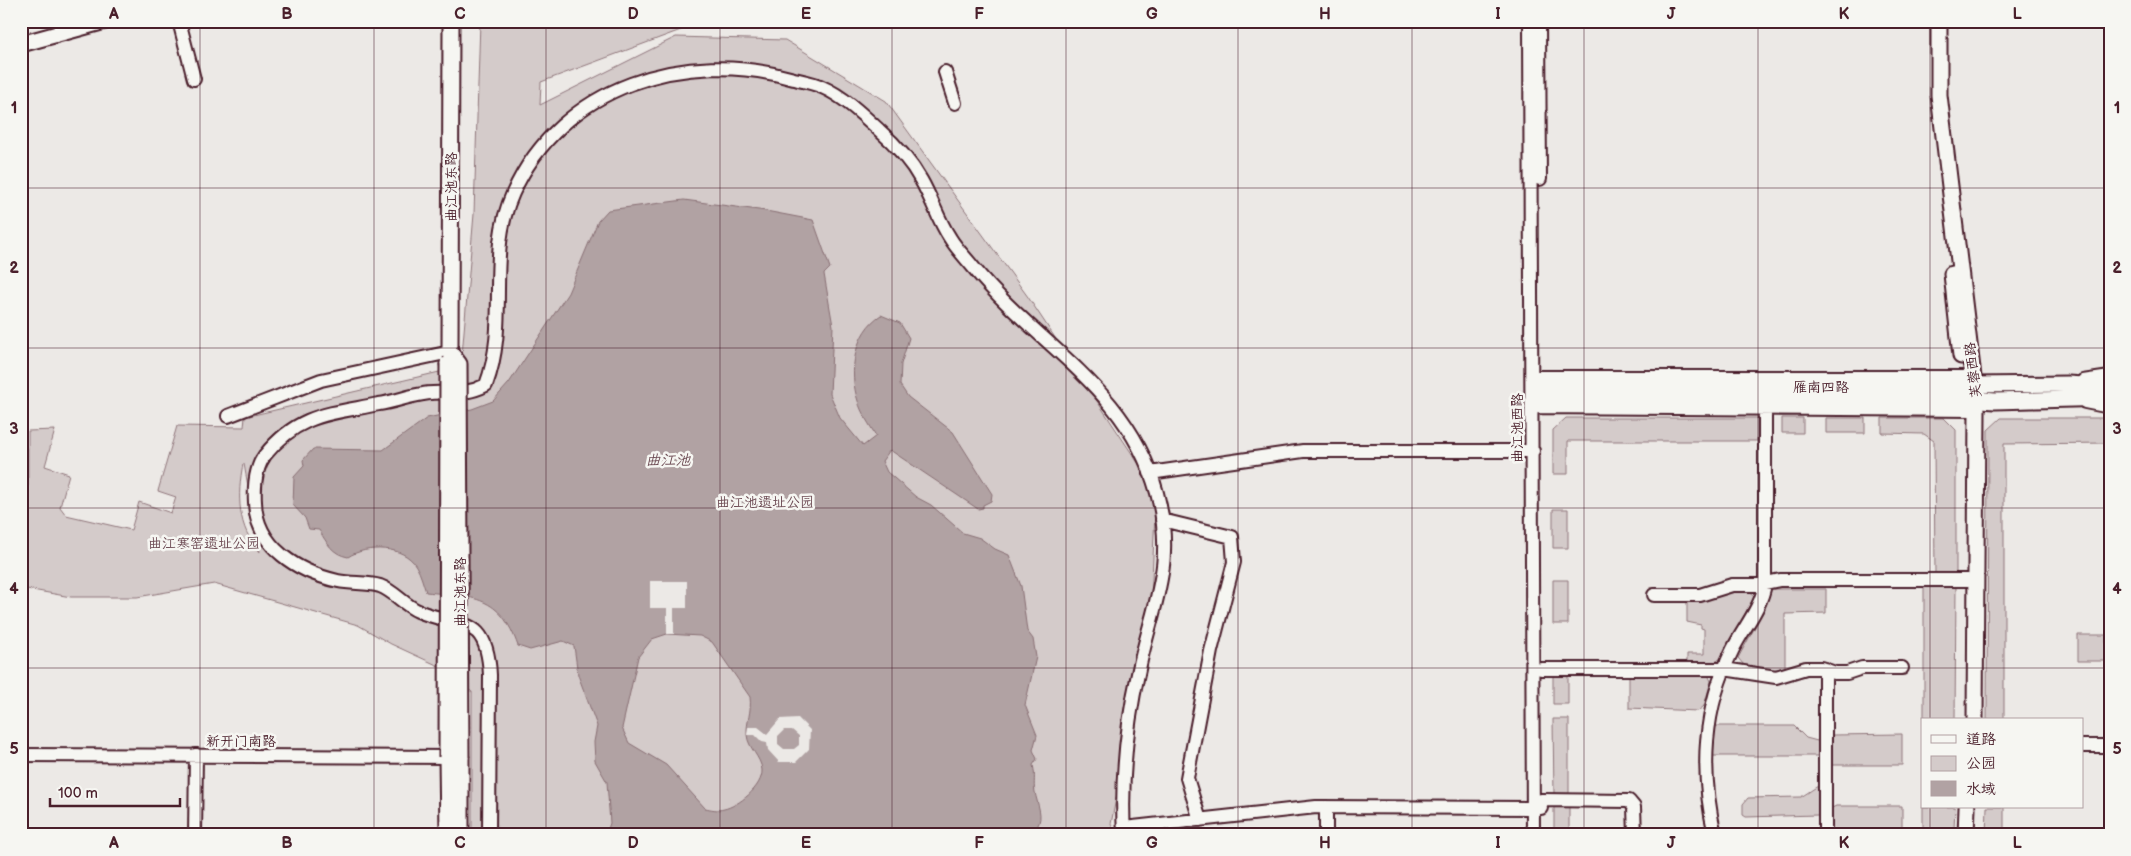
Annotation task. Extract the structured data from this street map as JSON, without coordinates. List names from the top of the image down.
{
  "streets": {
    "main road": ["曲江池东路", "芙蓉西路", "雁南四路"],
    "street": ["曲江池西路", "新开门南路"]
  },
  "crossings": [
    ["曲江池东路", "新开门南路"],
    ["芙蓉西路", "雁南四路"],
    ["雁南四路", "曲江池西路"]
  ],
  "water": ["曲江池"],
  "parks": ["曲江池遗址公园", "曲江寒窑遗址公园"],
  "legend": ["道路", "公园", "水域"],
  "scale_bar": "100 m",
  "grid": {
    "columns": [
      "A",
      "B",
      "C",
      "D",
      "E",
      "F",
      "G",
      "H",
      "I",
      "J",
      "K",
      "L"
    ],
    "rows": [
      "1",
      "2",
      "3",
      "4",
      "5"
    ]
  }
}
